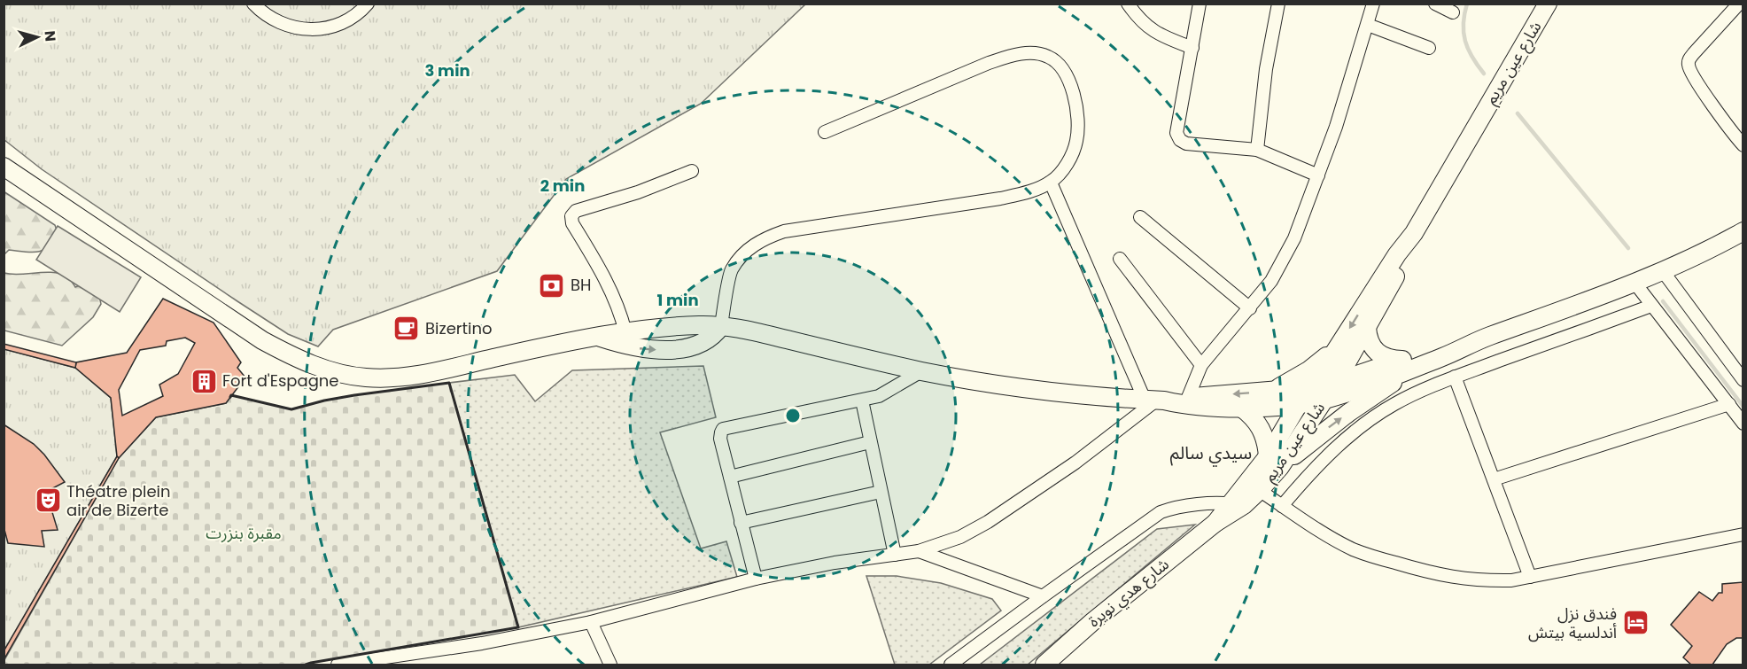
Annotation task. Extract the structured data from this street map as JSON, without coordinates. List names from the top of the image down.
{
  "streets": {
    "street": ["شارع عين مريم", "شارع هدي نويرة"]
  },
  "crossings": [
    ["شارع عين مريم", "شارع هدي نويرة"]
  ],
  "districts": ["سيدي سالم"],
  "parks": ["مقبرة بنزرت"],
  "places": {
    "bank": ["BH"],
    "cafe": ["Bizertino"],
    "building": ["Fort d'Espagne"],
    "theatre": ["Théatre plein air de Bizerte"],
    "hotel": ["فندق نزل أندلسية بيتش"]
  },
  "north": "right",
  "rings": ["3 min", "2 min", "1 min"]
}
